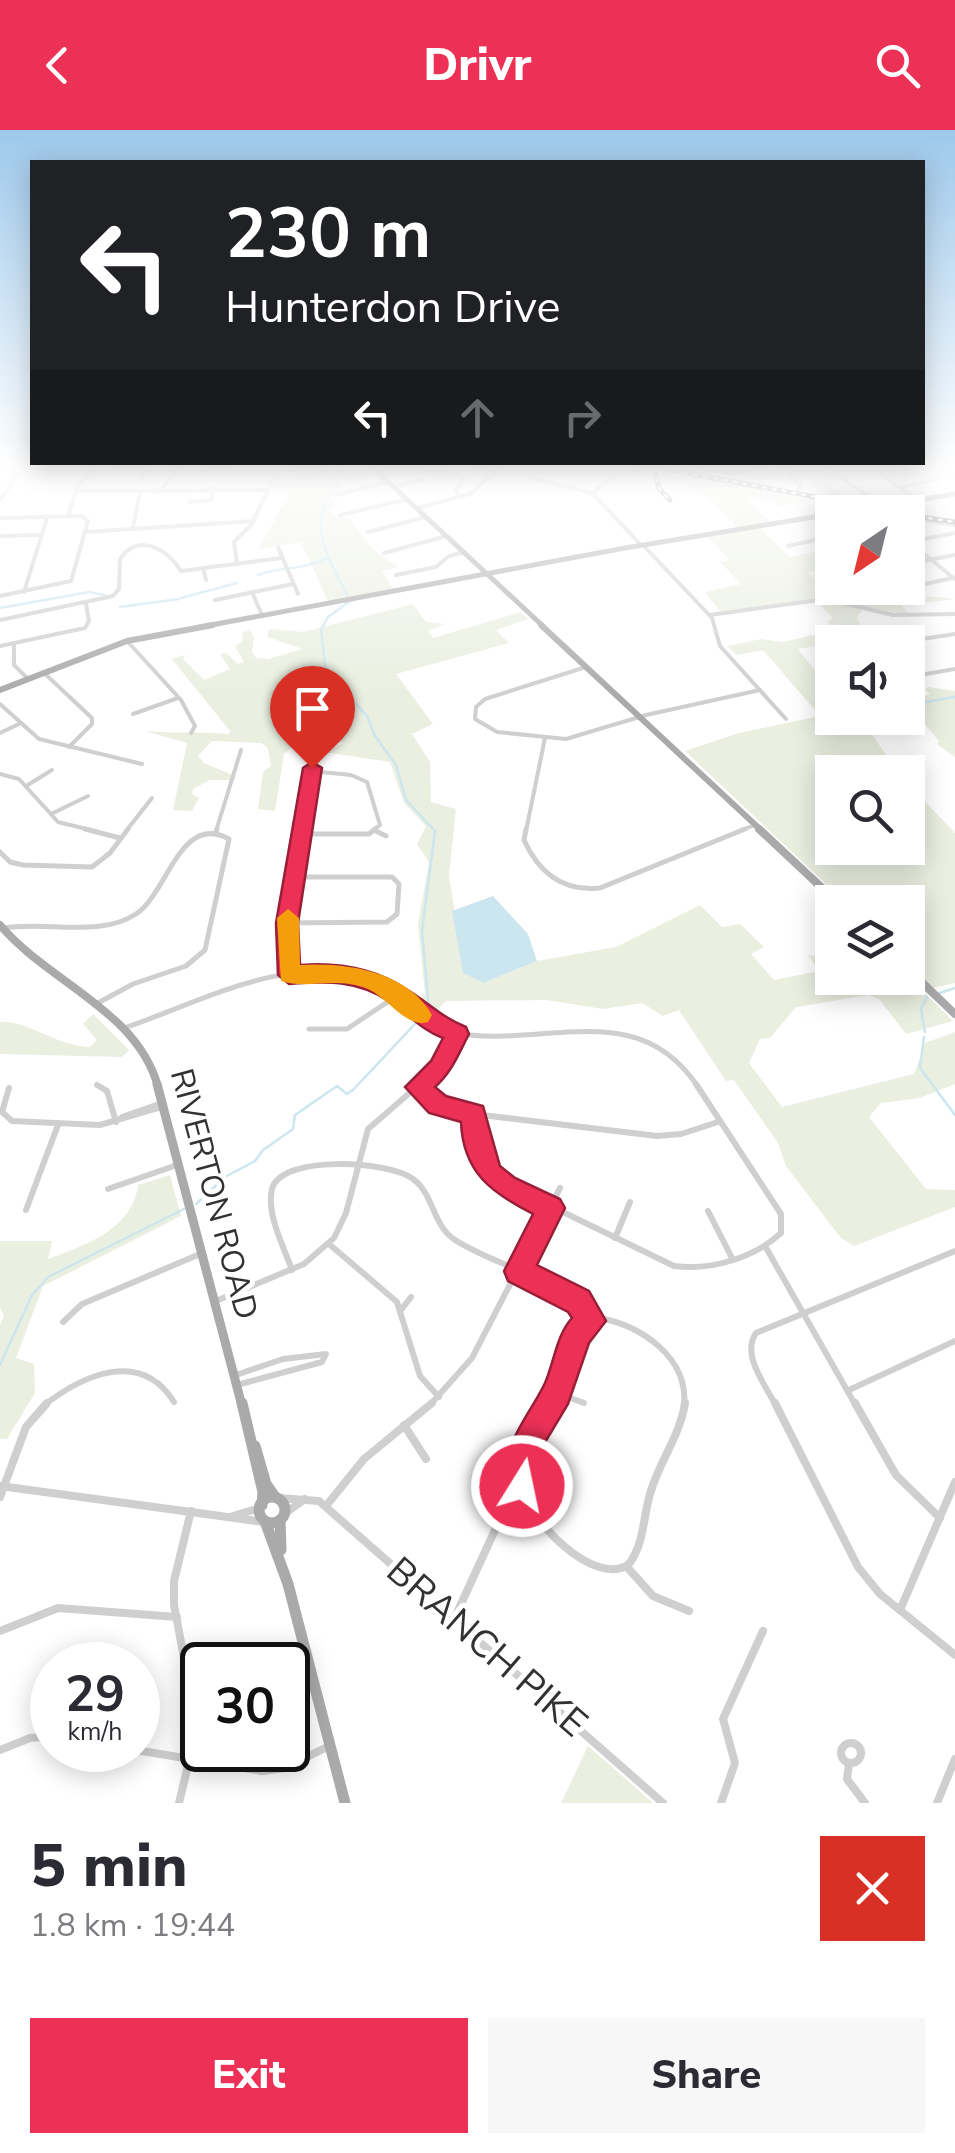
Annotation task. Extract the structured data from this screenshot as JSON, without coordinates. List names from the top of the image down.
{
  "streets": {
    "main road": ["RIVERTON ROAD"],
    "street": ["BRANCH PIKE"]
  },
  "crossings": [
    ["RIVERTON ROAD", "BRANCH PIKE"]
  ],
  "north": "bottom left",
  "page": {
    "header": "Drivr",
    "turn": ["230 m", "Hunterdon Drive"],
    "speed": "29 km/h",
    "limit": "30",
    "heading": ["5 min", "1.8 km · 19:44"],
    "buttons": ["Exit", "Share"]
  }
}
